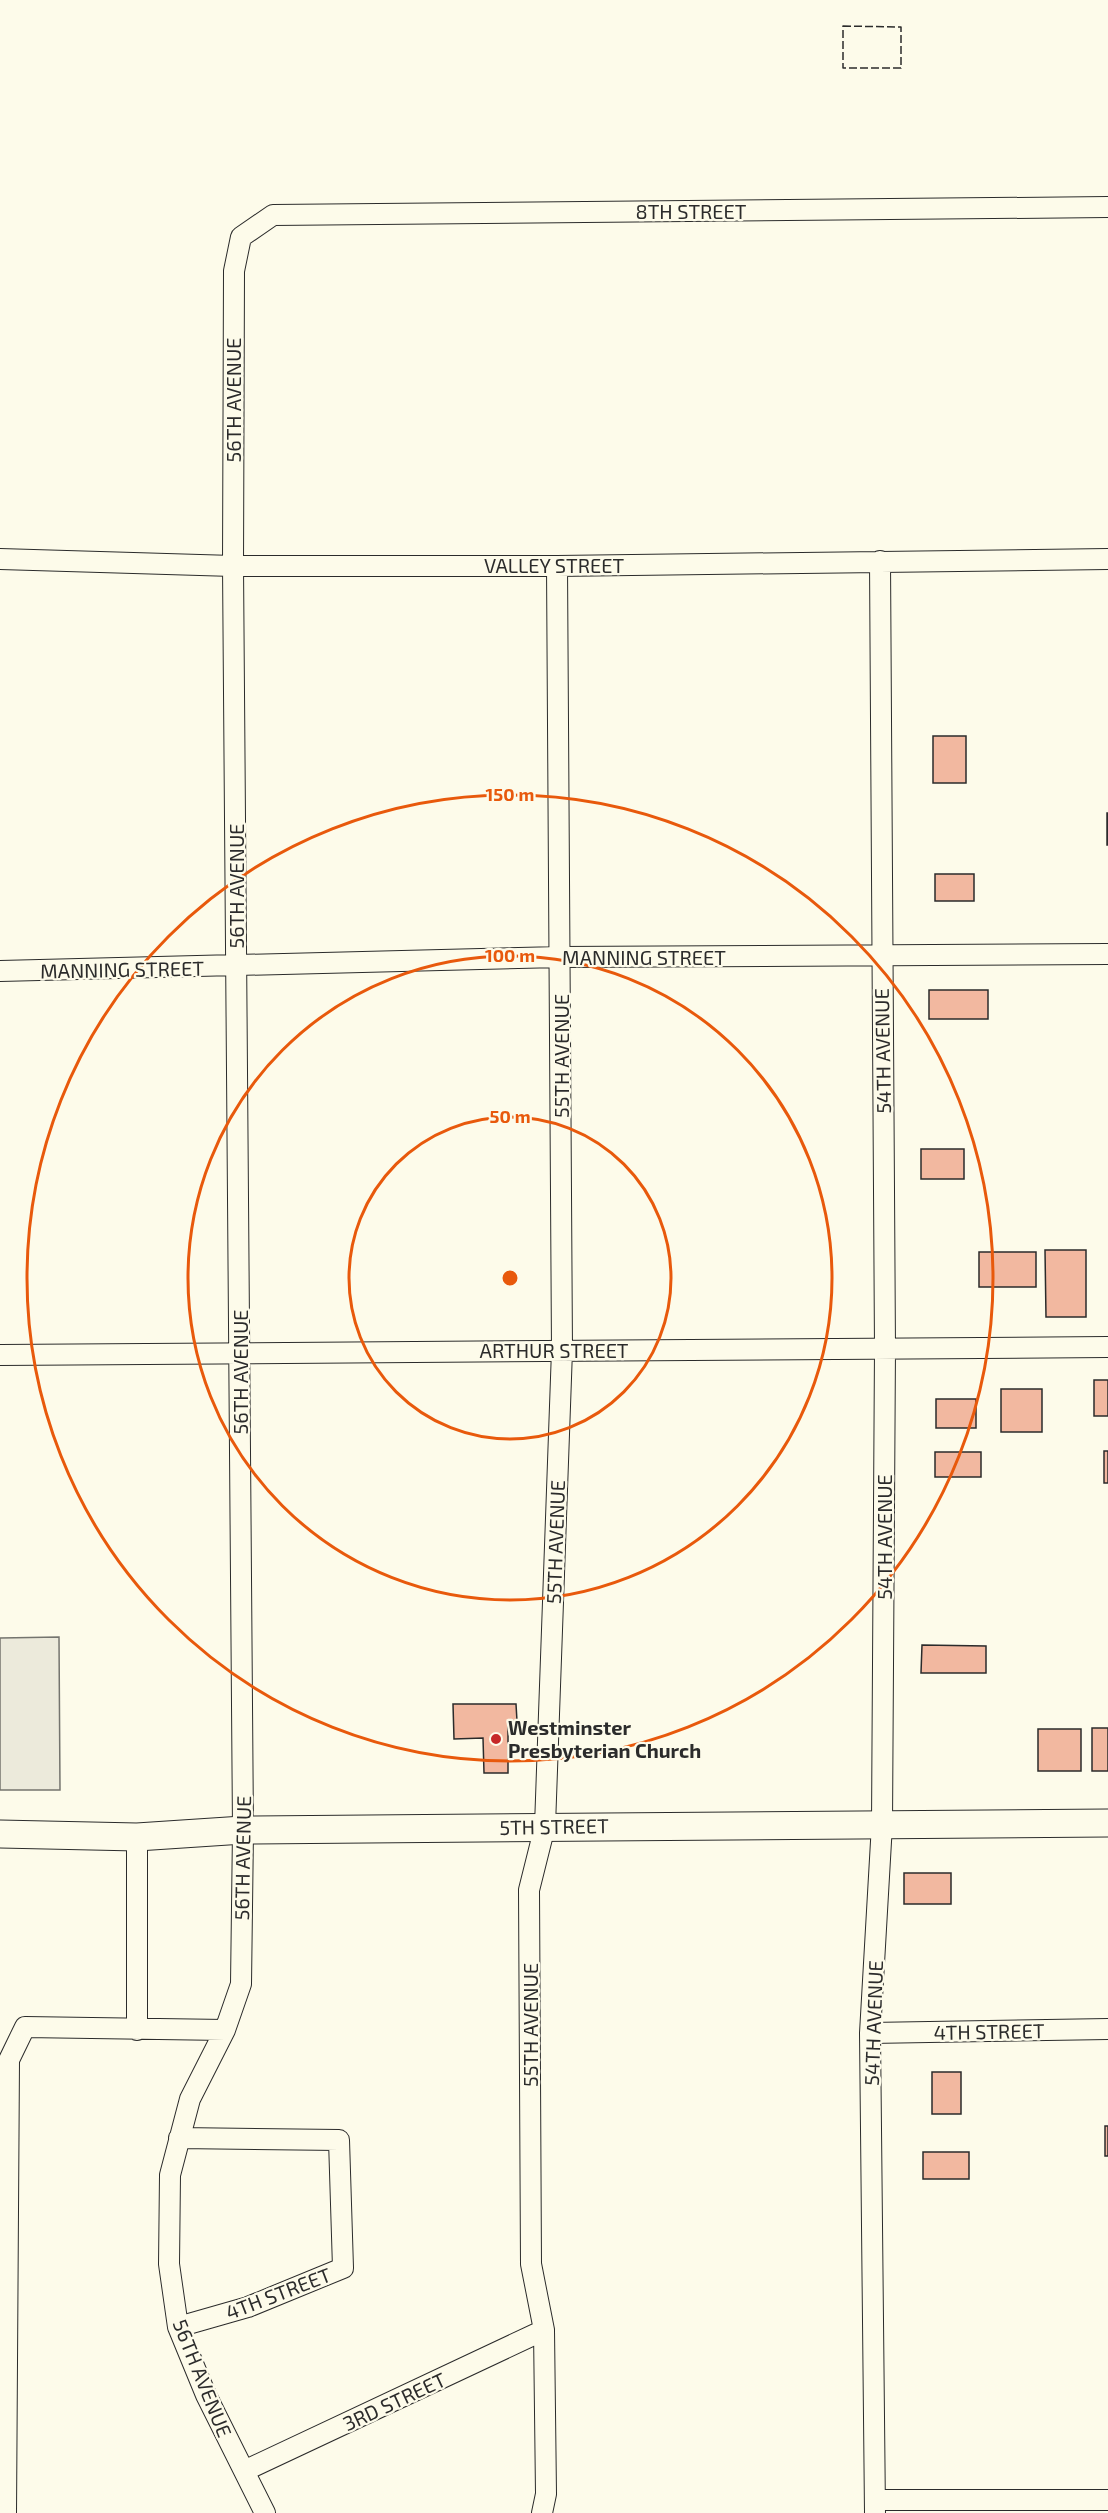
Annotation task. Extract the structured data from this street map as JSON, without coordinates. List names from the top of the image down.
{
  "streets": {
    "street": [
      "8TH STREET",
      "56TH AVENUE",
      "VALLEY STREET",
      "MANNING STREET",
      "54TH AVENUE",
      "55TH AVENUE",
      "ARTHUR STREET",
      "5TH STREET",
      "4TH STREET",
      "3RD STREET"
    ]
  },
  "crossings": [
    ["8TH STREET", "56TH AVENUE"],
    ["56TH AVENUE", "VALLEY STREET"],
    ["56TH AVENUE", "MANNING STREET"],
    ["56TH AVENUE", "ARTHUR STREET"],
    ["56TH AVENUE", "5TH STREET"],
    ["56TH AVENUE", "4TH STREET"],
    ["56TH AVENUE", "3RD STREET"],
    ["VALLEY STREET", "54TH AVENUE"],
    ["VALLEY STREET", "55TH AVENUE"],
    ["MANNING STREET", "54TH AVENUE"],
    ["MANNING STREET", "55TH AVENUE"],
    ["54TH AVENUE", "ARTHUR STREET"],
    ["54TH AVENUE", "5TH STREET"],
    ["54TH AVENUE", "4TH STREET"],
    ["55TH AVENUE", "ARTHUR STREET"],
    ["55TH AVENUE", "5TH STREET"],
    ["55TH AVENUE", "3RD STREET"]
  ],
  "places": ["Westminster Presbyterian Church"],
  "rings": ["150 m", "100 m", "50 m"]
}
